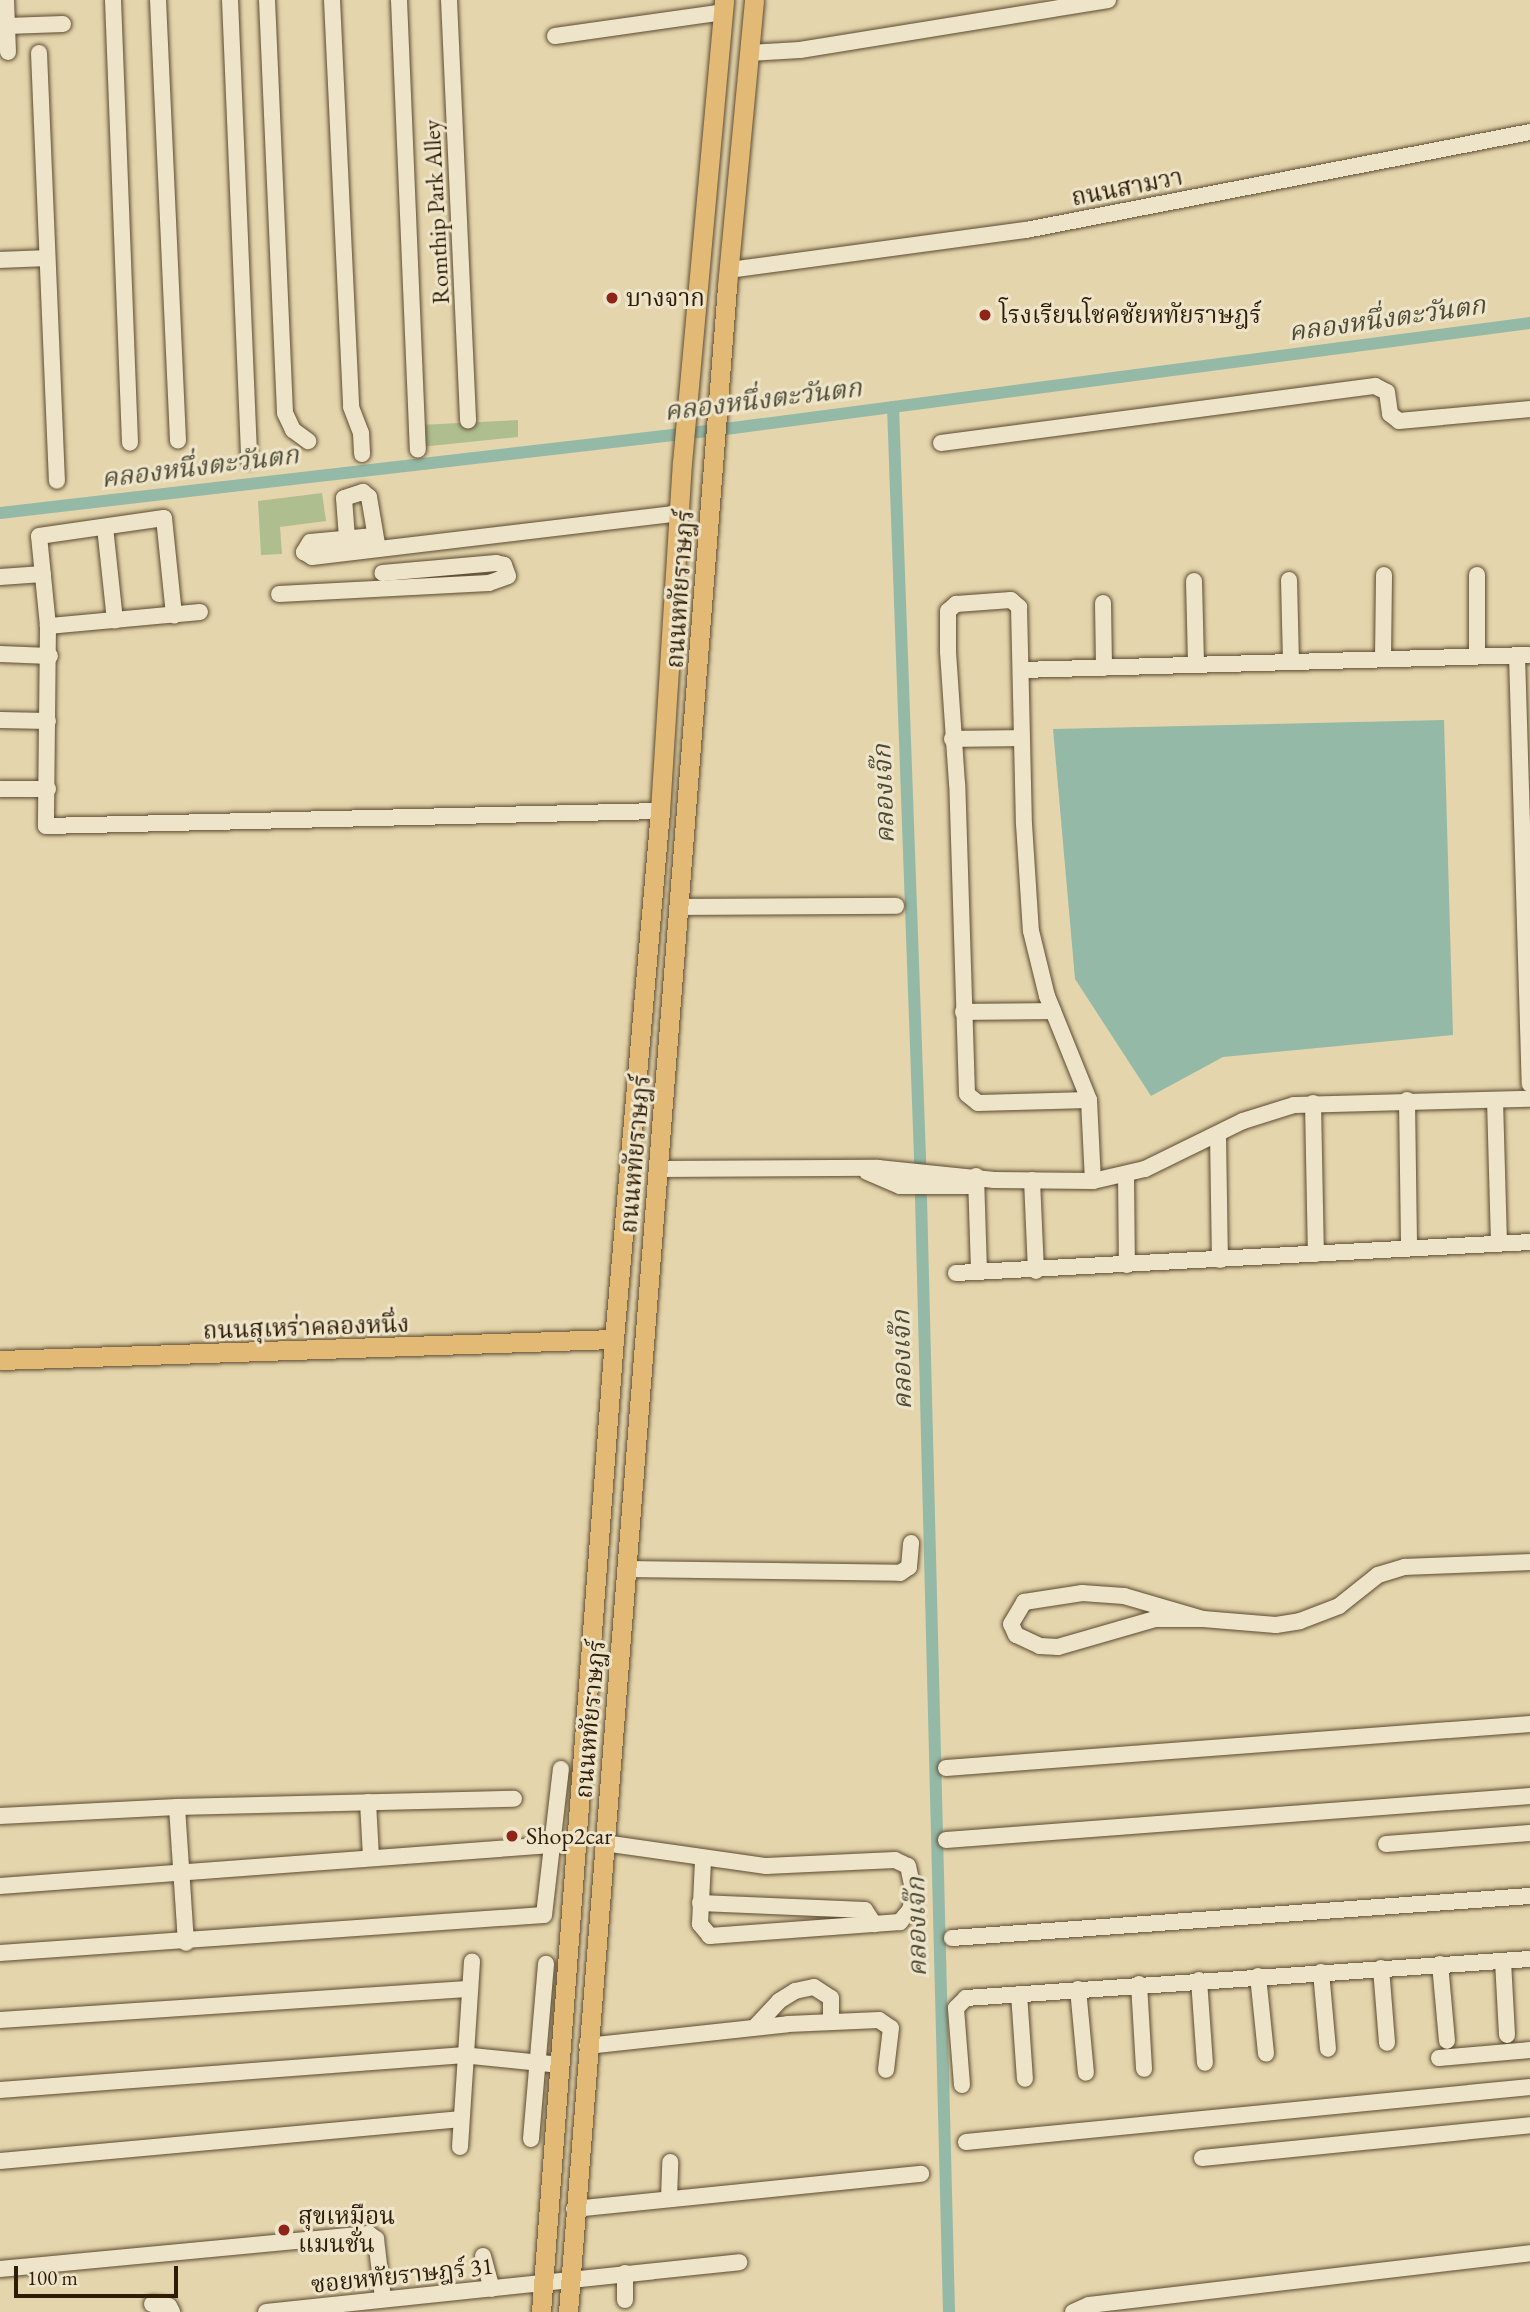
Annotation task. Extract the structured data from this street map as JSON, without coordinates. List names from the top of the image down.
{
  "streets": {
    "main road": ["ถนนหทัยราษฎร์", "ถนนสุเหร่าคลองหนึ่ง"],
    "street": ["ถนนสามวา", "Romthip Park Alley", "ซอยหทัยราษฎร์ 31"]
  },
  "crossings": [
    ["ถนนสามวา", "ถนนหทัยราษฎร์"],
    ["ถนนหทัยราษฎร์", "ถนนสุเหร่าคลองหนึ่ง"],
    ["ถนนหทัยราษฎร์", "ซอยหทัยราษฎร์ 31"]
  ],
  "water": ["คลองหนึ่งตะวันตก", "คลองเจ๊ก"],
  "places": [
    "บางจาก",
    "โรงเรียนโชคชัยหทัยราษฎร์",
    "Shop2car",
    "สุขเหมือน แมนชั่น"
  ],
  "scale_bar": "100 m"
}
